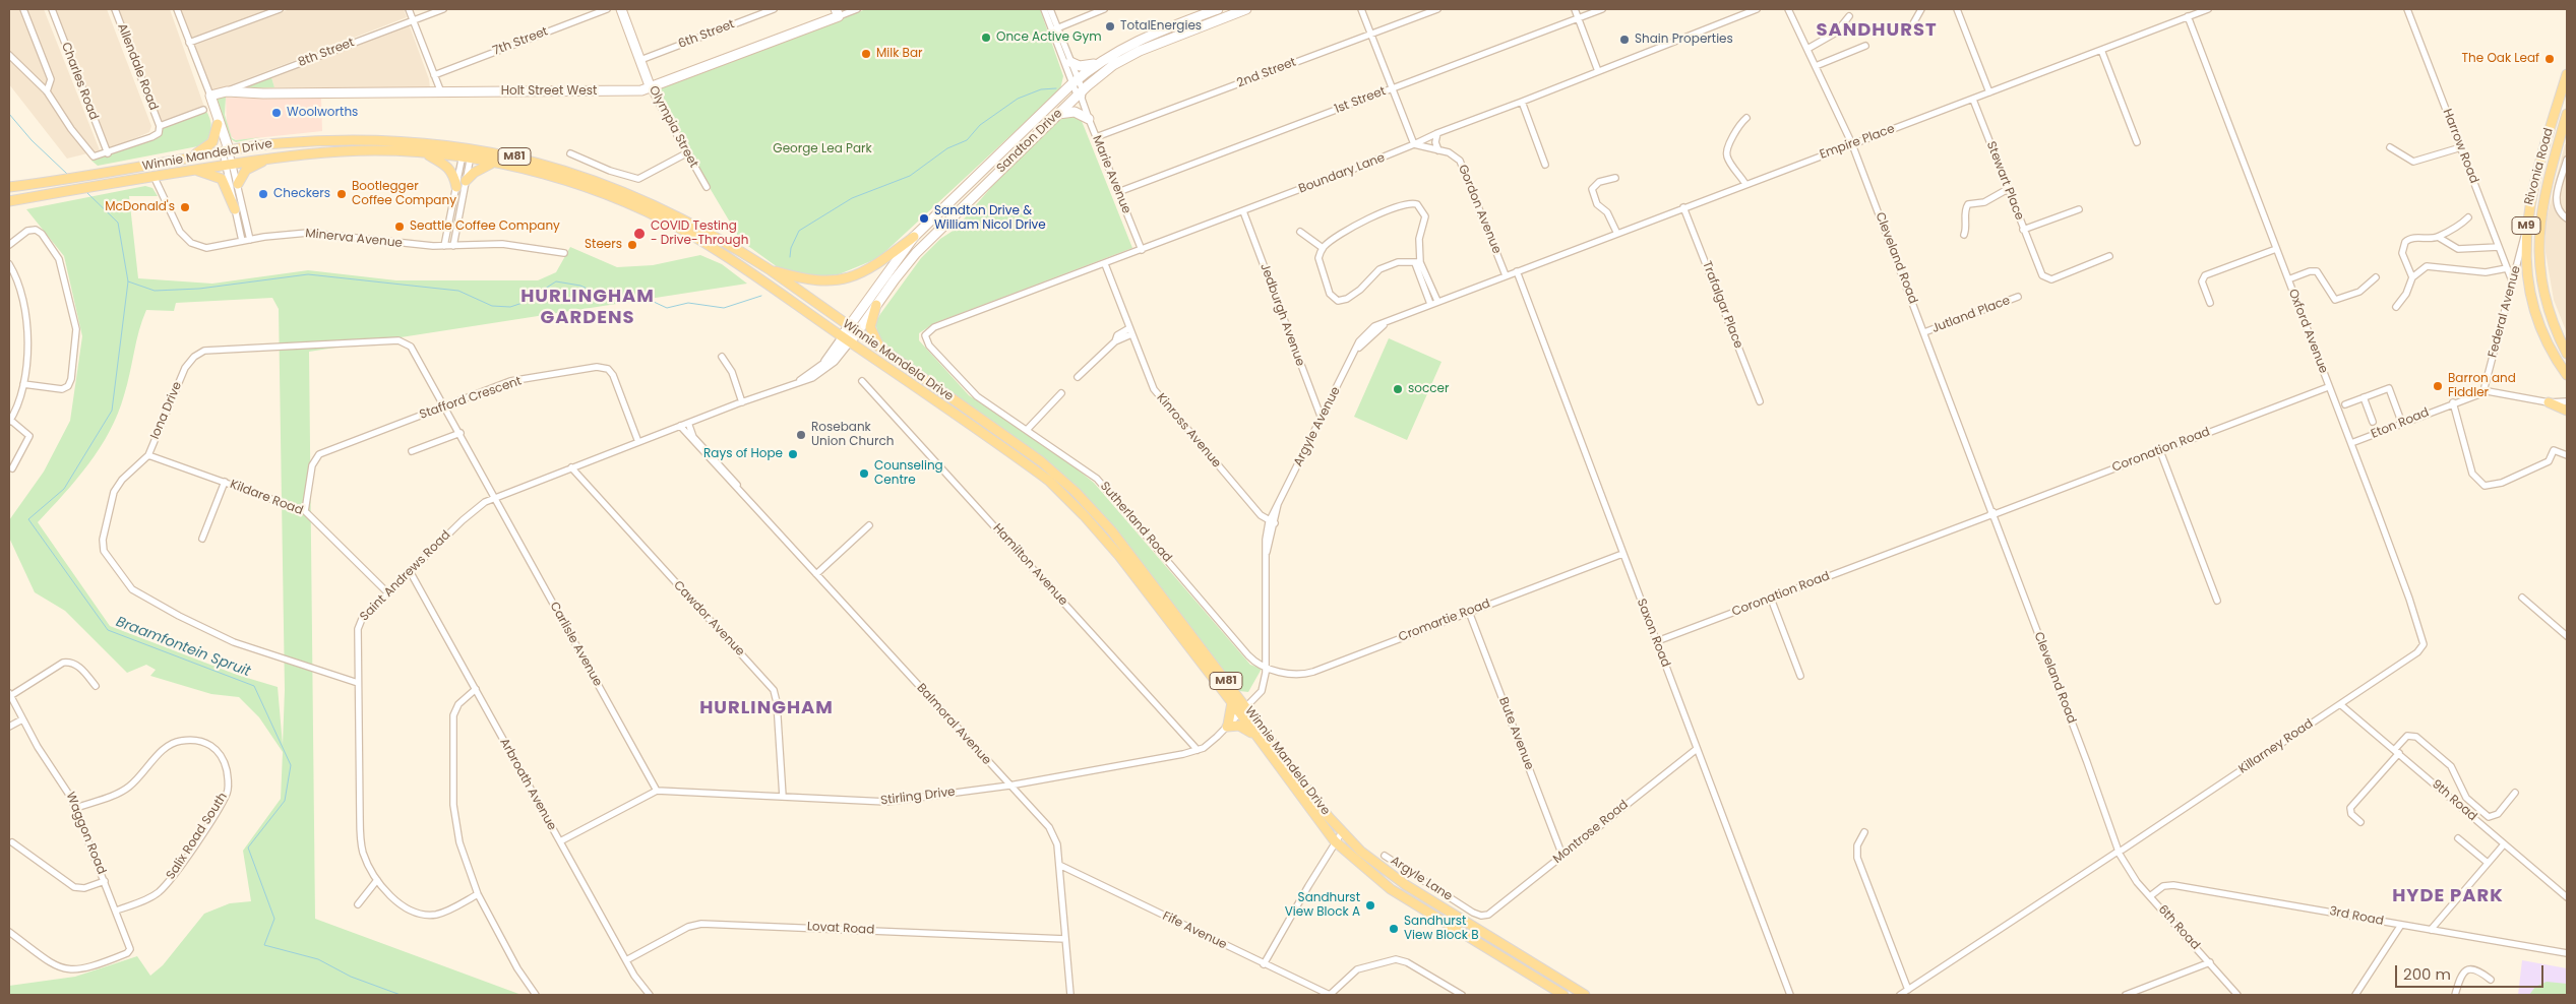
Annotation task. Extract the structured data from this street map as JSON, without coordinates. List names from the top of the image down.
{
  "streets": {
    "main road": [
      "8th Street",
      "Holt Street West",
      "Olympia Street",
      "Sandton Drive",
      "Winnie Mandela Drive",
      "M81",
      "Rivonia Road",
      "M9"
    ],
    "street": [
      "6th Street",
      "7th Street",
      "Allendale Road",
      "2nd Street",
      "Charles Road",
      "1st Street",
      "Empire Place",
      "Harrow Road",
      "Boundary Lane",
      "Marie Avenue",
      "Stewart Place",
      "Gordon Avenue",
      "Minerva Avenue",
      "Cleveland Road",
      "Trafalgar Place",
      "Federal Avenue",
      "Jedburgh Avenue",
      "Jutland Place",
      "Oxford Avenue",
      "Stafford Crescent",
      "Iona Drive",
      "Eton Road",
      "Argyle Avenue",
      "Kinross Avenue",
      "Coronation Road",
      "Kildare Road",
      "Sutherland Road",
      "Hamilton Avenue",
      "Saint Andrews Road",
      "Cawdor Avenue",
      "Cromartie Road",
      "Saxon Road",
      "Carlisle Avenue",
      "Balmoral Avenue",
      "Bute Avenue",
      "Killarney Road",
      "Arbroath Avenue",
      "Stirling Drive",
      "9th Road",
      "Montrose Road",
      "Waggon Road",
      "Salix Road South",
      "Argyle Lane",
      "3rd Road",
      "6th Road",
      "Lovat Road",
      "Fife Avenue"
    ]
  },
  "crossings": [
    ["6th Street", "Olympia Street"],
    ["8th Street", "Holt Street West"],
    ["2nd Street", "Marie Avenue"],
    ["Holt Street West", "Olympia Street"],
    ["1st Street", "Marie Avenue"],
    ["Sandton Drive", "Winnie Mandela Drive"],
    ["Sandton Drive", "Marie Avenue"],
    ["Empire Place", "Stewart Place"],
    ["Empire Place", "Gordon Avenue"],
    ["Empire Place", "Cleveland Road"],
    ["Empire Place", "Trafalgar Place"],
    ["Empire Place", "Oxford Avenue"],
    ["Empire Place", "Argyle Avenue"],
    ["Empire Place", "Saxon Road"],
    ["Harrow Road", "Federal Avenue"],
    ["Winnie Mandela Drive", "Minerva Avenue"],
    ["Winnie Mandela Drive", "Argyle Avenue"],
    ["Winnie Mandela Drive", "Saint Andrews Road"],
    ["Winnie Mandela Drive", "Stirling Drive"],
    ["Rivonia Road", "Federal Avenue"],
    ["Boundary Lane", "Marie Avenue"],
    ["Boundary Lane", "Gordon Avenue"],
    ["Boundary Lane", "Jedburgh Avenue"],
    ["Boundary Lane", "Kinross Avenue"],
    ["Boundary Lane", "Sutherland Road"],
    ["Gordon Avenue", "Argyle Avenue"],
    ["Cleveland Road", "Jutland Place"],
    ["Cleveland Road", "Coronation Road"],
    ["Cleveland Road", "Killarney Road"],
    ["Cleveland Road", "6th Road"],
    ["Federal Avenue", "Eton Road"],
    ["Jedburgh Avenue", "Argyle Avenue"],
    ["Oxford Avenue", "Eton Road"],
    ["Oxford Avenue", "Coronation Road"],
    ["Oxford Avenue", "Killarney Road"],
    ["Stafford Crescent", "Iona Drive"],
    ["Stafford Crescent", "Kildare Road"],
    ["Stafford Crescent", "Saint Andrews Road"],
    ["Iona Drive", "Kildare Road"],
    ["Iona Drive", "Saint Andrews Road"],
    ["Iona Drive", "Carlisle Avenue"],
    ["Argyle Avenue", "Kinross Avenue"],
    ["Argyle Avenue", "Sutherland Road"],
    ["Argyle Avenue", "Cromartie Road"],
    ["Argyle Avenue", "Stirling Drive"],
    ["Coronation Road", "Saxon Road"],
    ["Kildare Road", "Saint Andrews Road"],
    ["Sutherland Road", "Cromartie Road"],
    ["Hamilton Avenue", "Stirling Drive"],
    ["Saint Andrews Road", "Cawdor Avenue"],
    ["Saint Andrews Road", "Carlisle Avenue"],
    ["Saint Andrews Road", "Balmoral Avenue"],
    ["Saint Andrews Road", "Arbroath Avenue"],
    ["Cawdor Avenue", "Stirling Drive"],
    ["Cromartie Road", "Saxon Road"],
    ["Cromartie Road", "Bute Avenue"],
    ["Saxon Road", "Montrose Road"],
    ["Carlisle Avenue", "Stirling Drive"],
    ["Balmoral Avenue", "Stirling Drive"],
    ["Balmoral Avenue", "Lovat Road"],
    ["Balmoral Avenue", "Fife Avenue"],
    ["Bute Avenue", "Montrose Road"],
    ["Killarney Road", "9th Road"],
    ["Killarney Road", "6th Road"],
    ["Arbroath Avenue", "Lovat Road"],
    ["Montrose Road", "Argyle Lane"],
    ["Waggon Road", "Salix Road South"],
    ["3rd Road", "6th Road"]
  ],
  "districts": [
    "SANDHURST",
    "HURLINGHAM GARDENS",
    "HURLINGHAM",
    "HYDE PARK"
  ],
  "water": ["Braamfontein Spruit"],
  "parks": ["George Lea Park"],
  "places": [
    "TotalEnergies",
    "Once Active Gym",
    "Shain Properties",
    "Milk Bar",
    "The Oak Leaf",
    "Woolworths",
    "Checkers",
    "Bootlegger Coffee Company",
    "McDonald's",
    "Sandton Drive & William Nicol Drive",
    "Seattle Coffee Company",
    "COVID Testing - Drive-Through",
    "Steers",
    "Barron and Fiddler",
    "soccer",
    "Rosebank Union Church",
    "Rays of Hope",
    "Counseling Centre",
    "Sandhurst View Block A",
    "Sandhurst View Block B"
  ],
  "scale_bar": "200 m"
}
